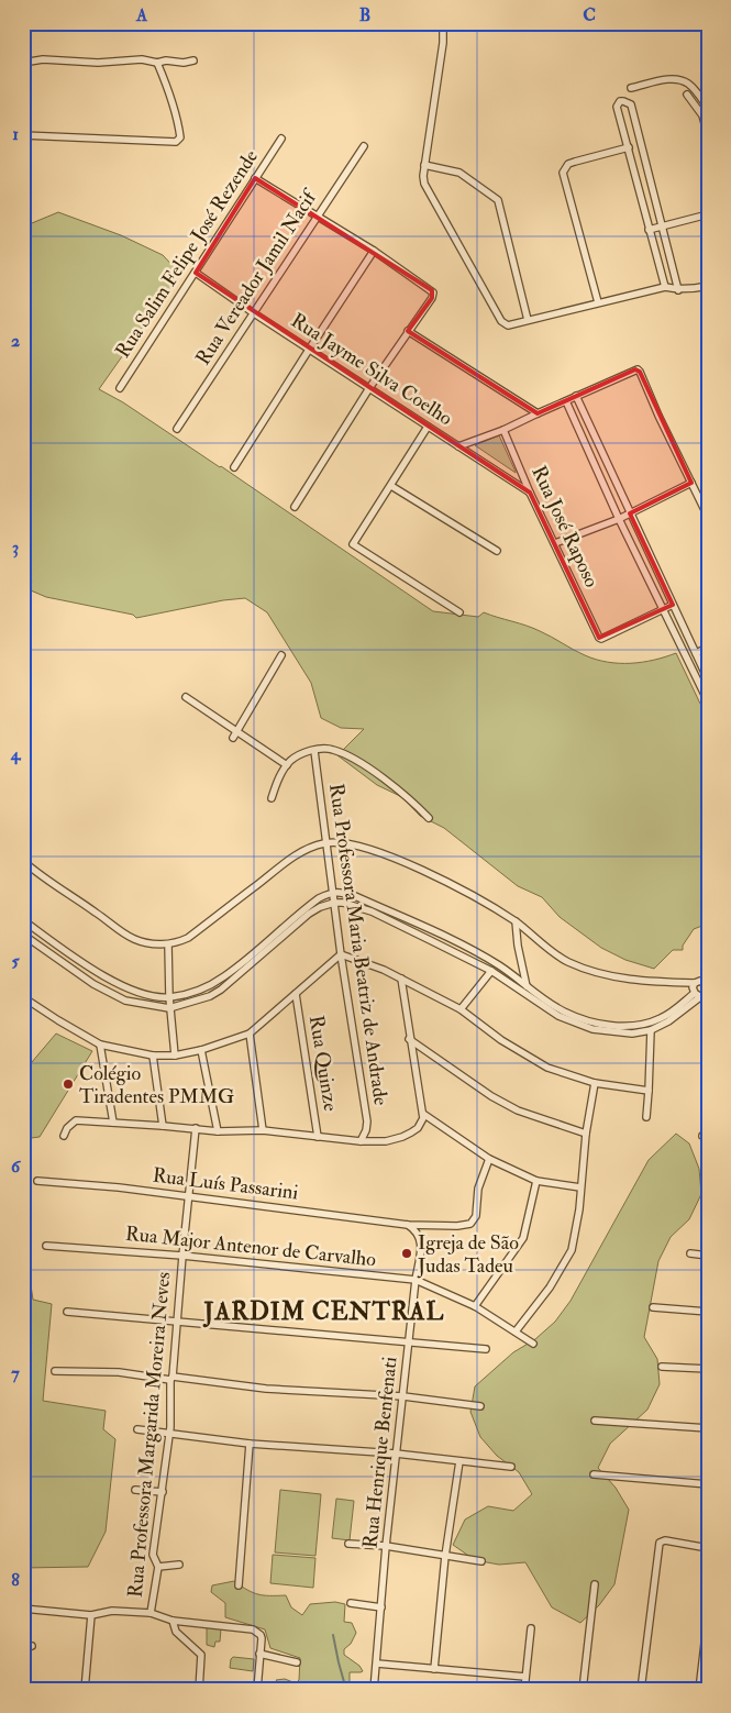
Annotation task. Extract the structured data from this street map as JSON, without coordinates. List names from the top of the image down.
{
  "streets": {
    "street": [
      "Rua Salim Felipe José Rezende",
      "Rua Vereador Jamil Nacif",
      "Rua Jayme Silva Coelho",
      "Rua José Raposo",
      "Rua Professora Maria Beatriz de Andrade",
      "Rua Quinze",
      "Rua Luís Passarini",
      "Rua Major Antenor de Carvalho",
      "Rua Professora Margarida Moreira Neves",
      "Rua Henrique Benfenati"
    ]
  },
  "crossings": [
    ["Rua Salim Felipe José Rezende", "Rua Jayme Silva Coelho"],
    ["Rua Vereador Jamil Nacif", "Rua Jayme Silva Coelho"],
    ["Rua Jayme Silva Coelho", "Rua José Raposo"],
    ["Rua Luís Passarini", "Rua Professora Margarida Moreira Neves"],
    ["Rua Luís Passarini", "Rua Henrique Benfenati"],
    ["Rua Major Antenor de Carvalho", "Rua Professora Margarida Moreira Neves"],
    ["Rua Major Antenor de Carvalho", "Rua Henrique Benfenati"]
  ],
  "districts": ["JARDIM CENTRAL"],
  "places": ["Colégio Tiradentes PMMG", "Igreja de São Judas Tadeu"],
  "grid": {
    "columns": ["A", "B", "C"],
    "rows": [
      "1",
      "2",
      "3",
      "4",
      "5",
      "6",
      "7",
      "8"
    ]
  }
}
